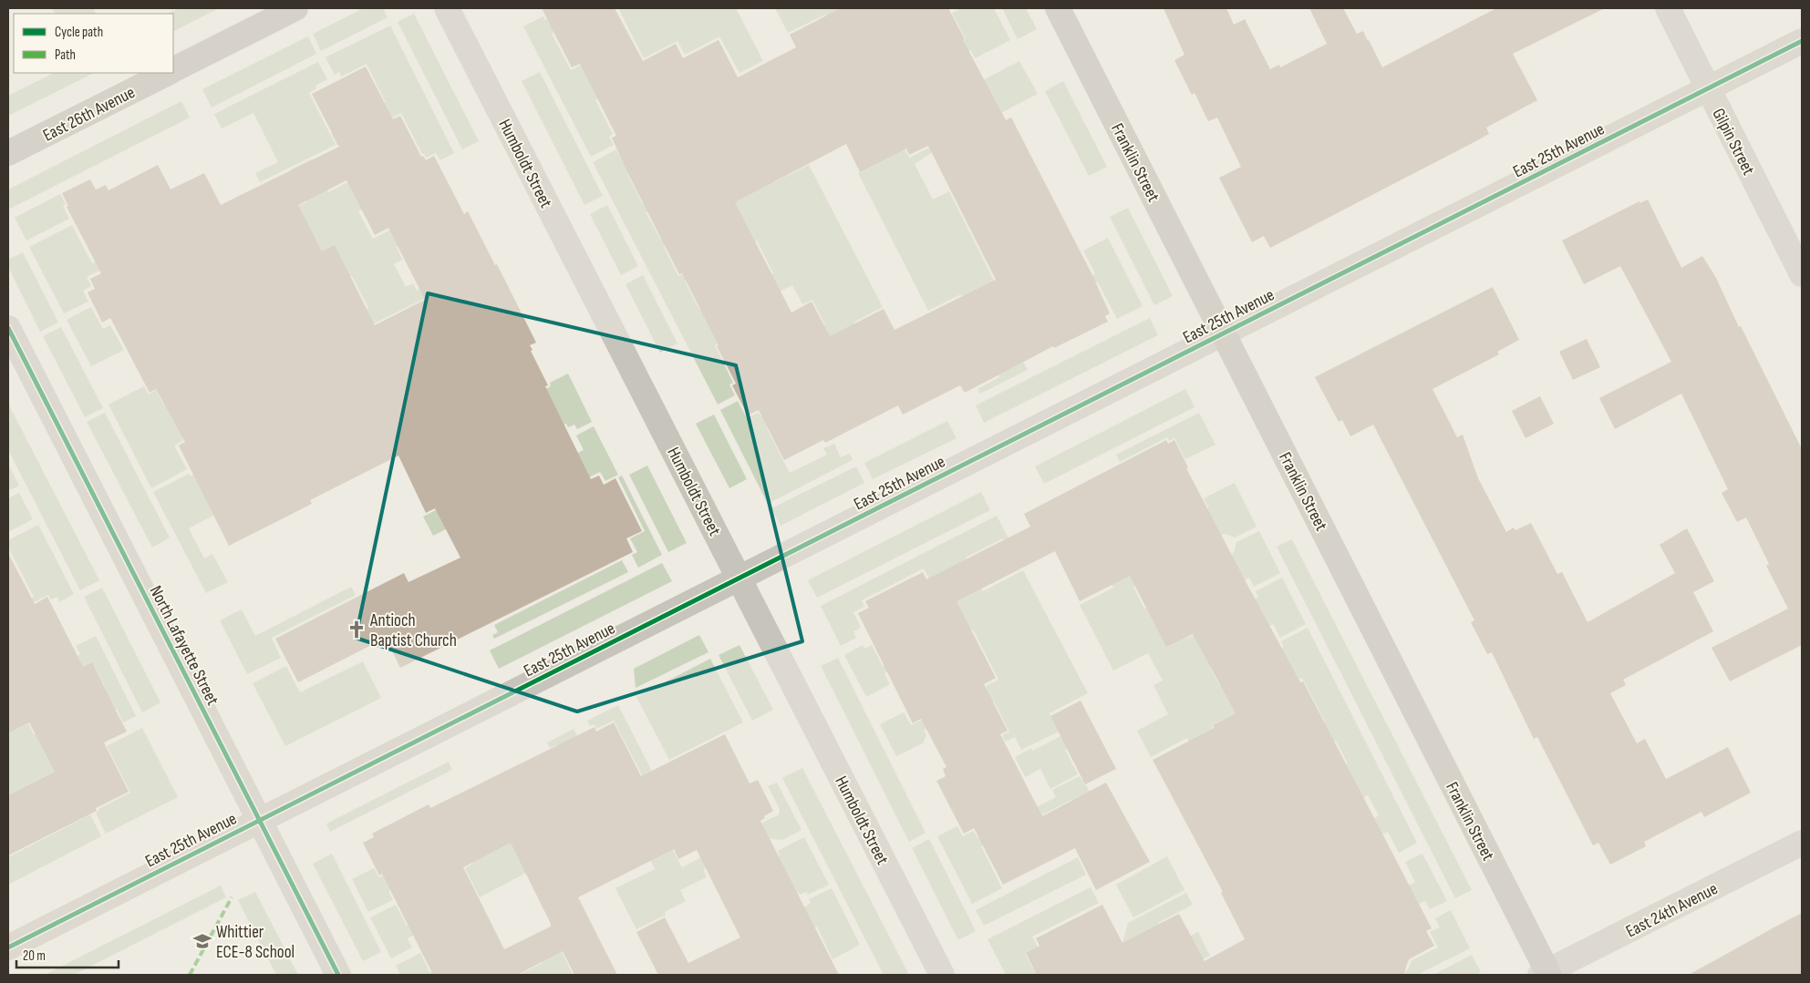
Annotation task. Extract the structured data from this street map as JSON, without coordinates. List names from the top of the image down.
{
  "streets": {
    "street": [
      "East 26th Avenue",
      "Gilpin Street",
      "East 25th Avenue",
      "Franklin Street",
      "Humboldt Street",
      "North Lafayette Street",
      "East 24th Avenue"
    ]
  },
  "crossings": [
    ["Gilpin Street", "East 25th Avenue"],
    ["East 25th Avenue", "Franklin Street"],
    ["East 25th Avenue", "Humboldt Street"],
    ["East 25th Avenue", "North Lafayette Street"],
    ["Franklin Street", "East 24th Avenue"]
  ],
  "places": {
    "church": ["Antioch Baptist Church"],
    "school or university": ["Whittier ECE-8 School"]
  },
  "legend": ["Cycle path", "Path"],
  "scale_bar": "20 m"
}
